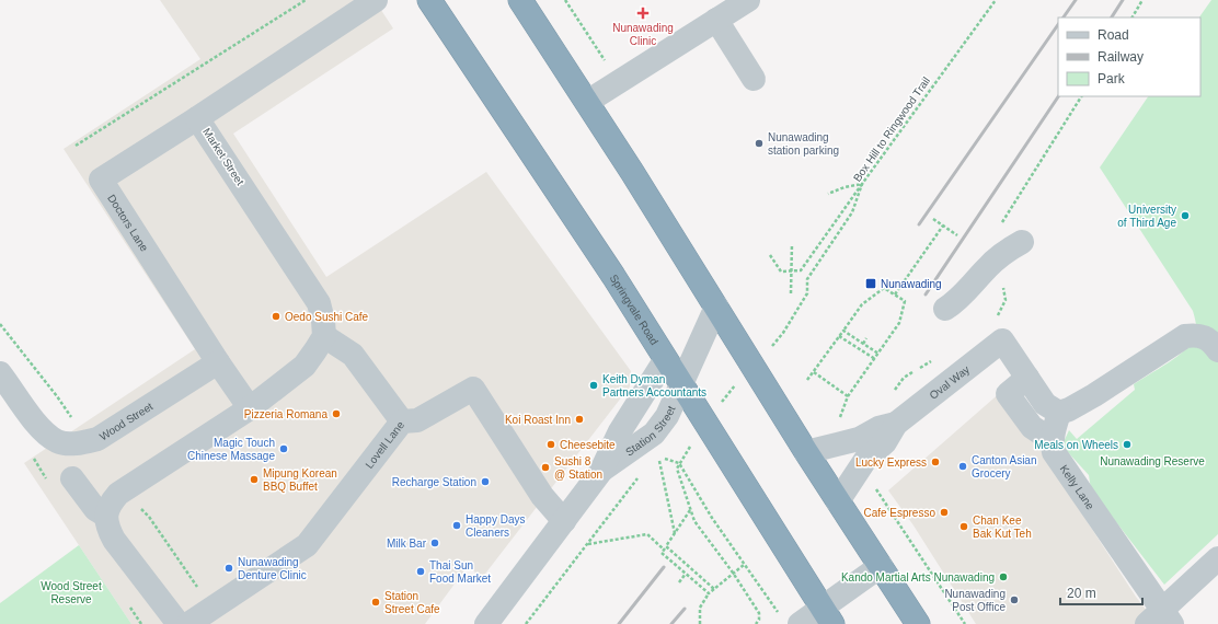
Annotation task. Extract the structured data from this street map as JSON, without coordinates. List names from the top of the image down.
{
  "streets": {
    "highway": ["Springvale Road"],
    "street": [
      "Market Street",
      "Doctors Lane",
      "Oval Way",
      "Wood Street",
      "Station Street",
      "Lovell Lane",
      "Kelly Lane"
    ],
    "path": ["Box Hill to Ringwood Trail"]
  },
  "crossings": [
    ["Box Hill to Ringwood Trail", "Springvale Road"],
    ["Market Street", "Doctors Lane"],
    ["Doctors Lane", "Wood Street"],
    ["Springvale Road", "Station Street"],
    ["Station Street", "Lovell Lane"]
  ],
  "parks": ["Nunawading Reserve", "Wood Street Reserve"],
  "places": {
    "health": ["Nunawading Clinic"],
    "other": [
      "Nunawading station parking",
      "University of Third Age",
      "Oedo Sushi Cafe",
      "Keith Dyman Partners Accountants",
      "Pizzeria Romana",
      "Koi Roast Inn",
      "Cheesebite",
      "Meals on Wheels",
      "Magic Touch Chinese Massage",
      "Lucky Express",
      "Canton Asian Grocery",
      "Sushi 8 @ Station",
      "Mipung Korean BBQ Buffet",
      "Recharge Station",
      "Cafe Espresso",
      "Happy Days Cleaners",
      "Chan Kee Bak Kut Teh",
      "Milk Bar",
      "Nunawading Denture Clinic",
      "Thai Sun Food Market",
      "Kando Martial Arts Nunawading",
      "Nunawading Post Office",
      "Station Street Cafe"
    ],
    "transit": ["Nunawading"]
  },
  "legend": ["Road", "Railway", "Park"],
  "scale_bar": "20 m"
}
